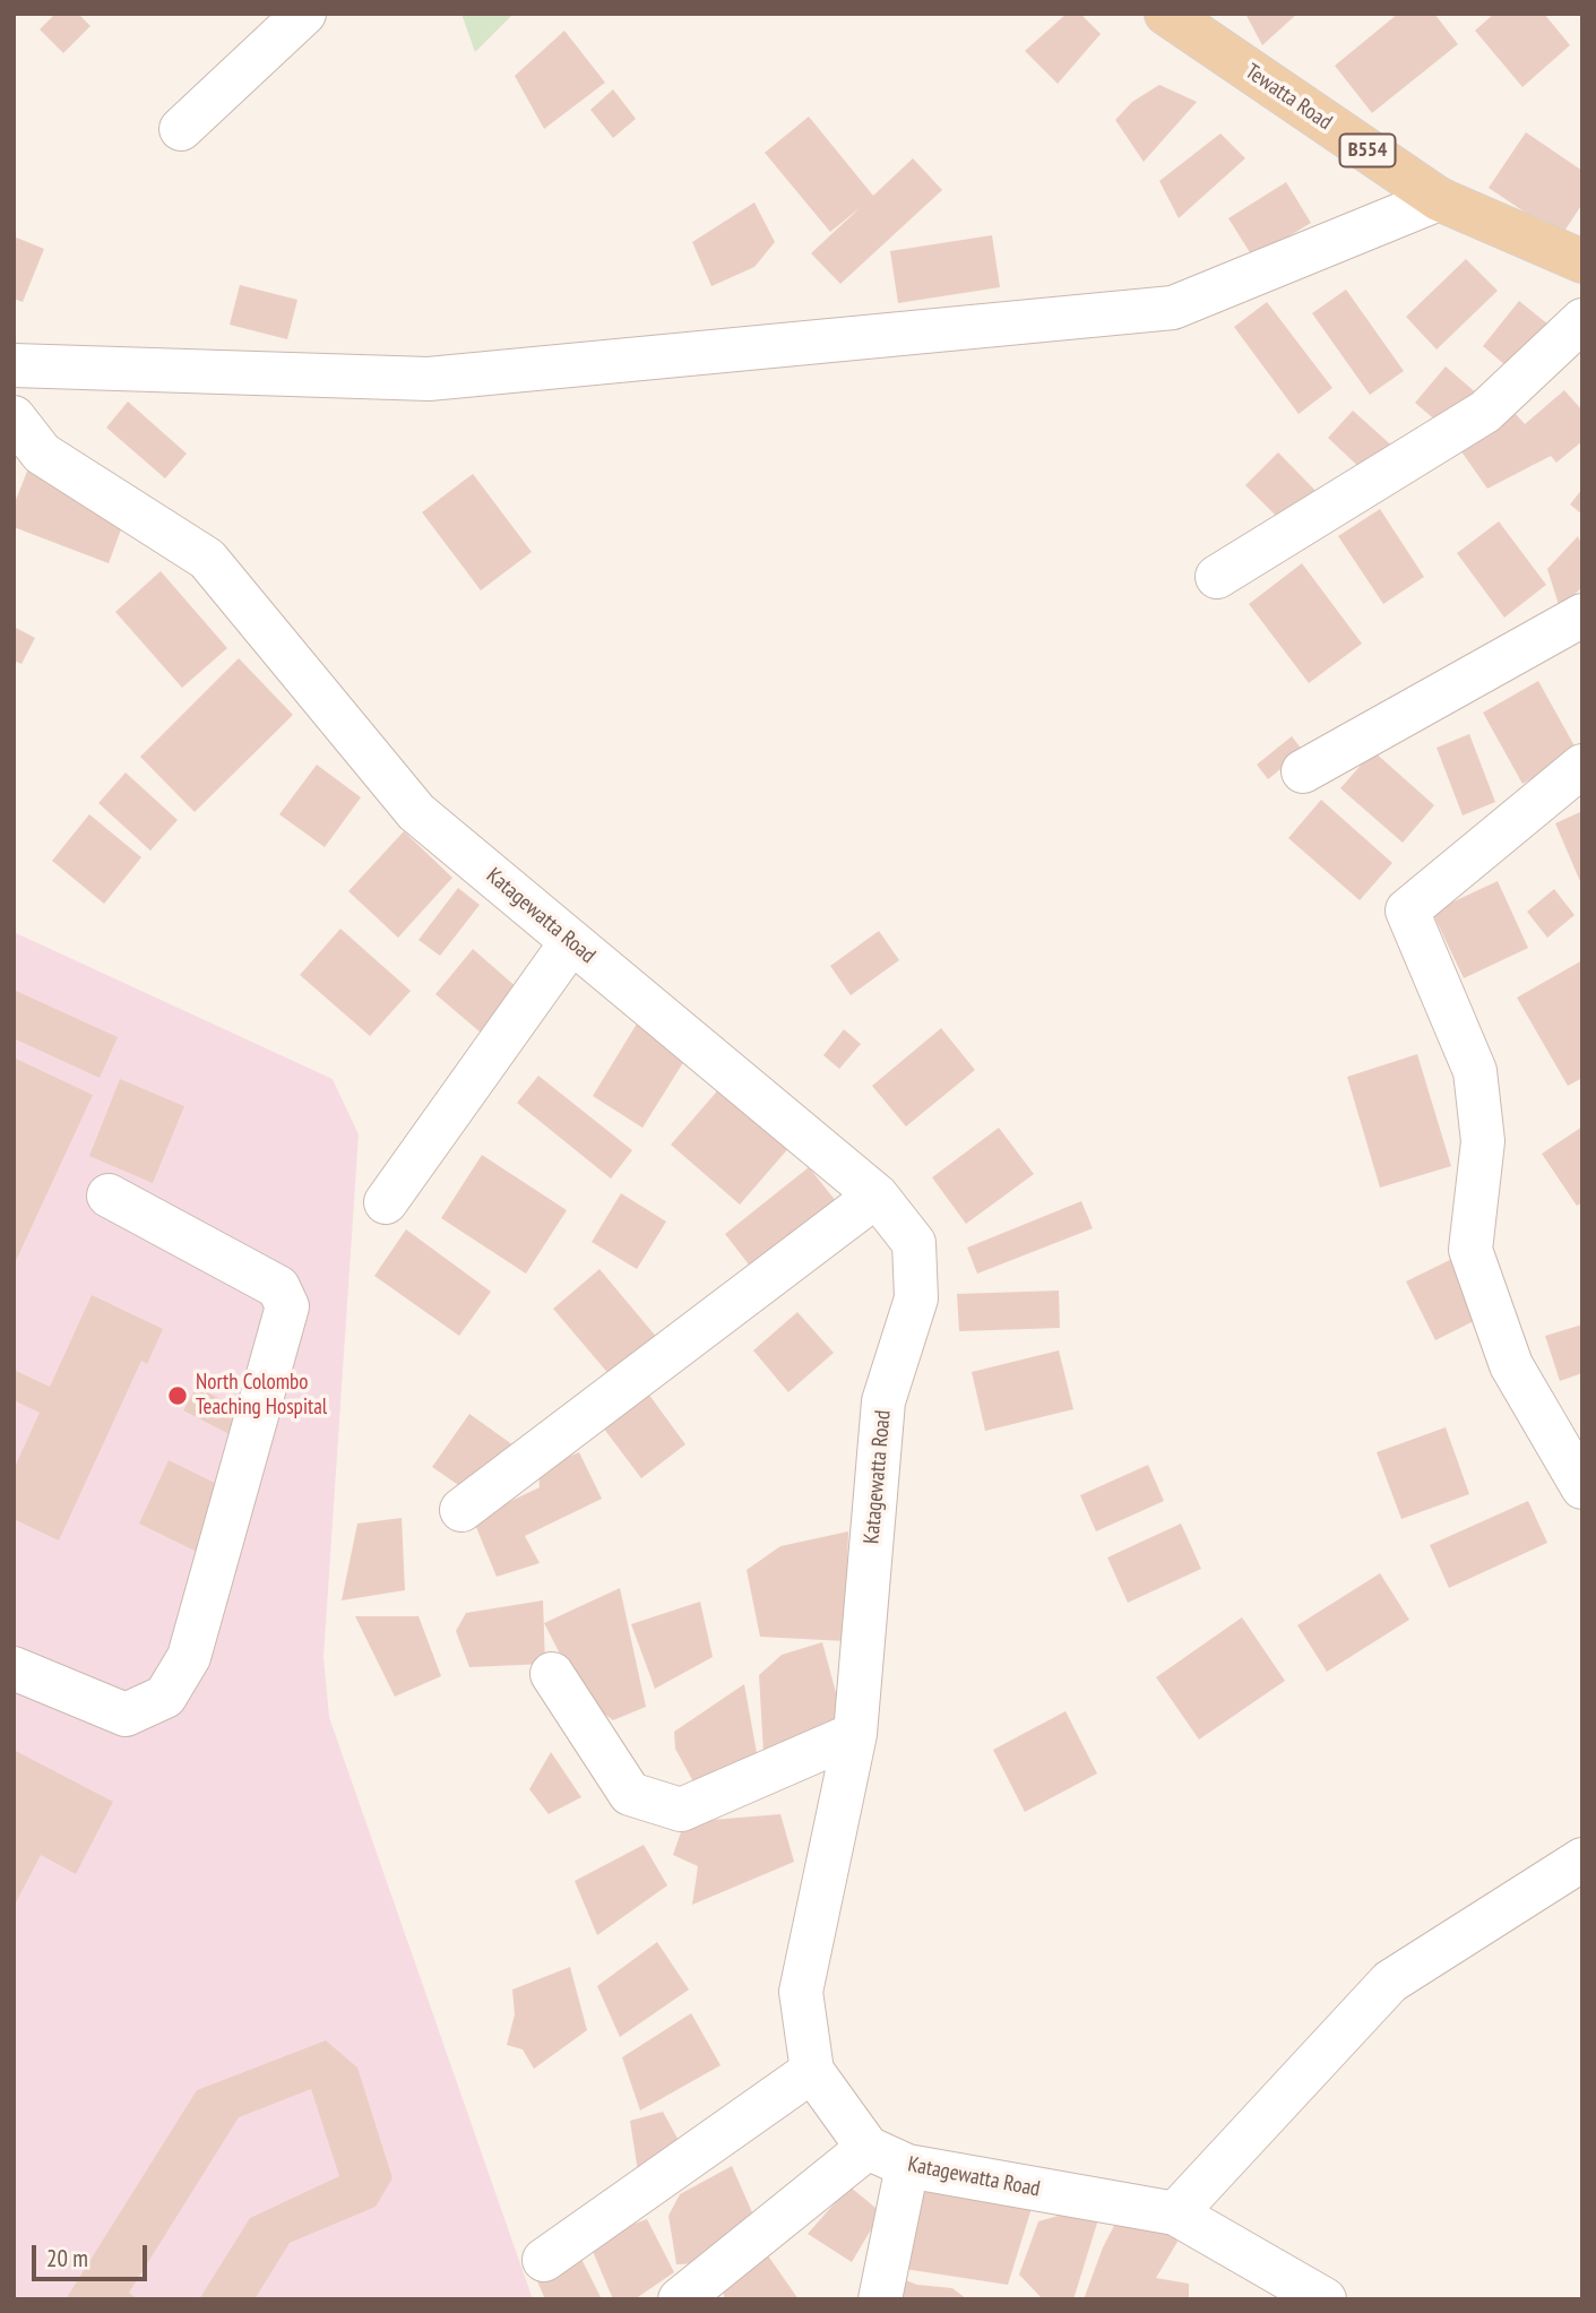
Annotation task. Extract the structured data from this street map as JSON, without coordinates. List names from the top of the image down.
{
  "streets": {
    "main road": ["Tewatta Road", "B554"],
    "street": ["Katagewatta Road"]
  },
  "places": ["North Colombo Teaching Hospital"],
  "scale_bar": "20 m"
}
